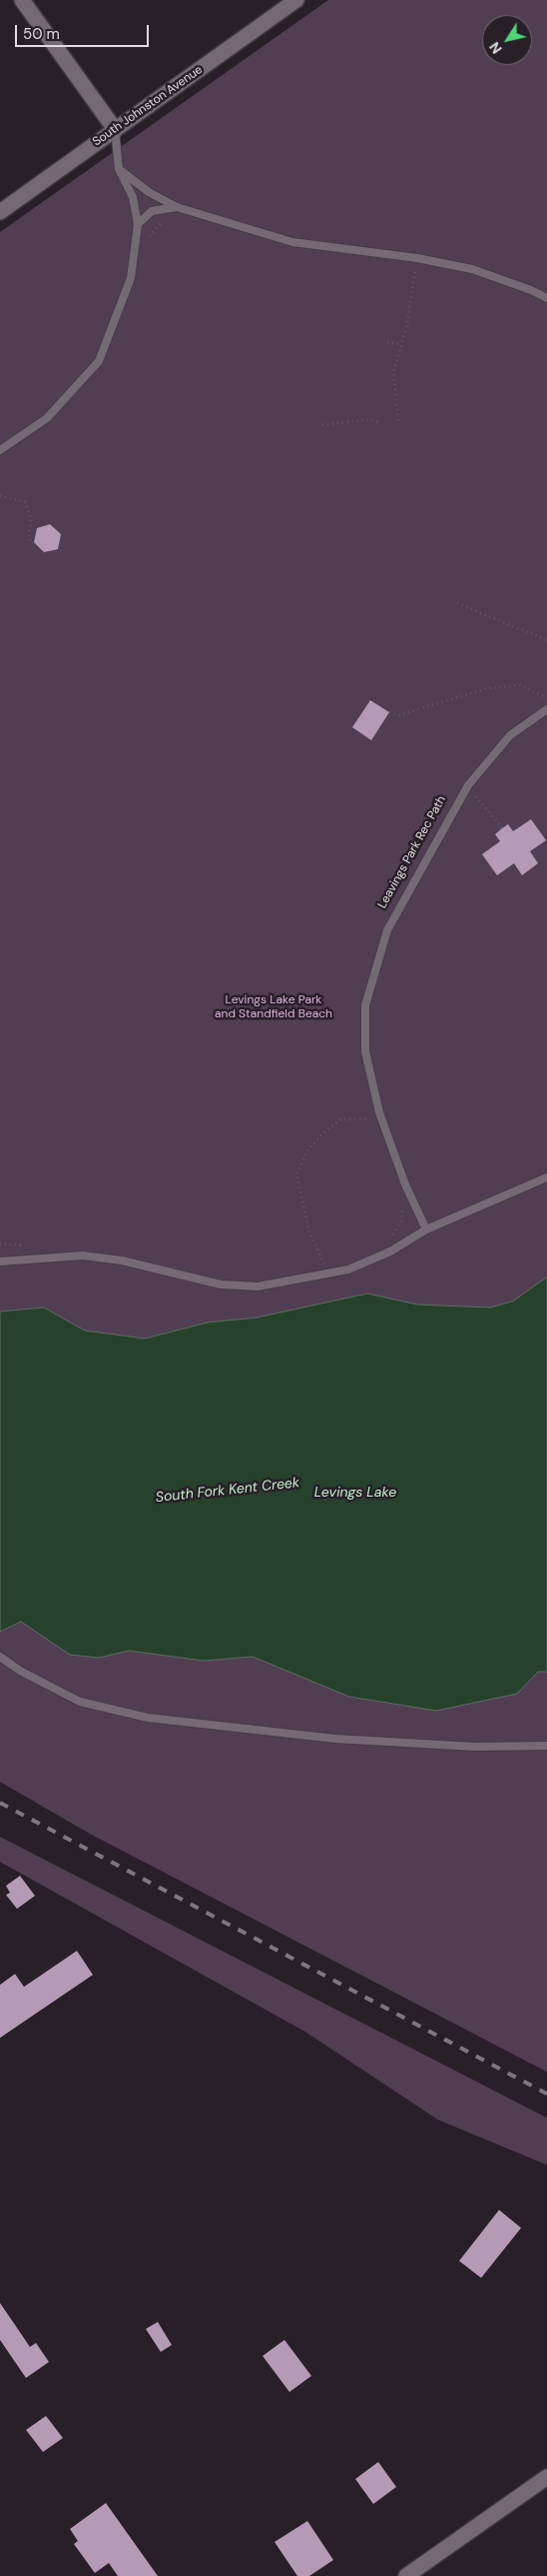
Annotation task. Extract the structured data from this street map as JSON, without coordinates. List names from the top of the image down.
{
  "streets": {
    "street": ["South Johnston Avenue"]
  },
  "water": ["South Fork Kent Creek", "Levings Lake"],
  "parks": ["Levings Lake Park and Standfield Beach"],
  "scale_bar": "50 m",
  "north": "bottom left"
}
